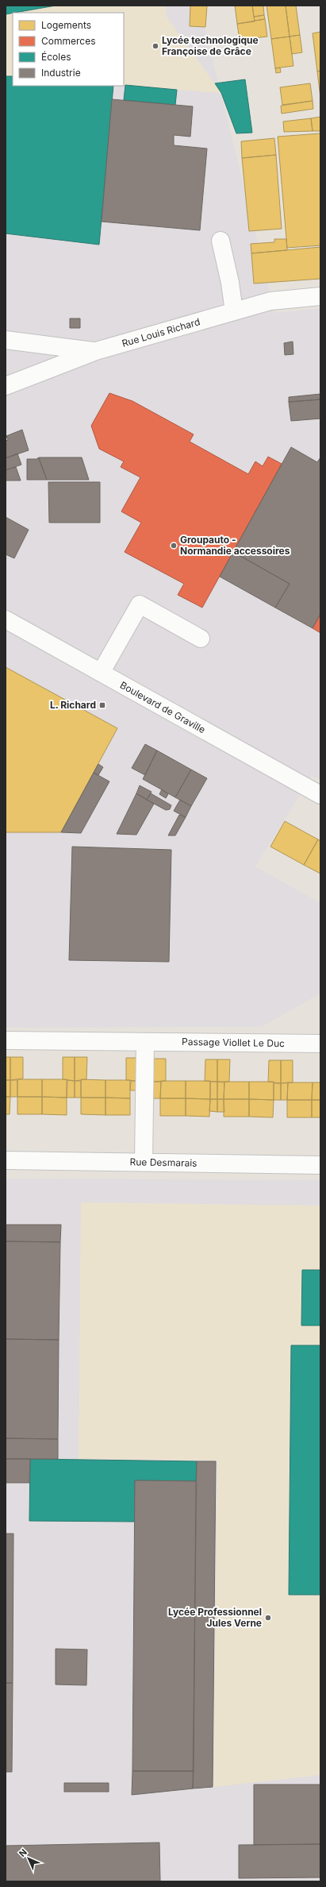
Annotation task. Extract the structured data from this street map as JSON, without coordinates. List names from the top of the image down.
{
  "streets": {
    "street": [
      "Rue Louis Richard",
      "Boulevard de Graville",
      "Passage Viollet Le Duc",
      "Rue Desmarais"
    ]
  },
  "places": {
    "other": ["Lycée technologique Françoise de Grâce", "Groupauto - Normandie accessoires", "Lycée Professionnel Jules Verne"],
    "transit": ["L. Richard"]
  },
  "legend": [
    "Logements",
    "Commerces",
    "Écoles",
    "Industrie"
  ],
  "north": "top left"
}
